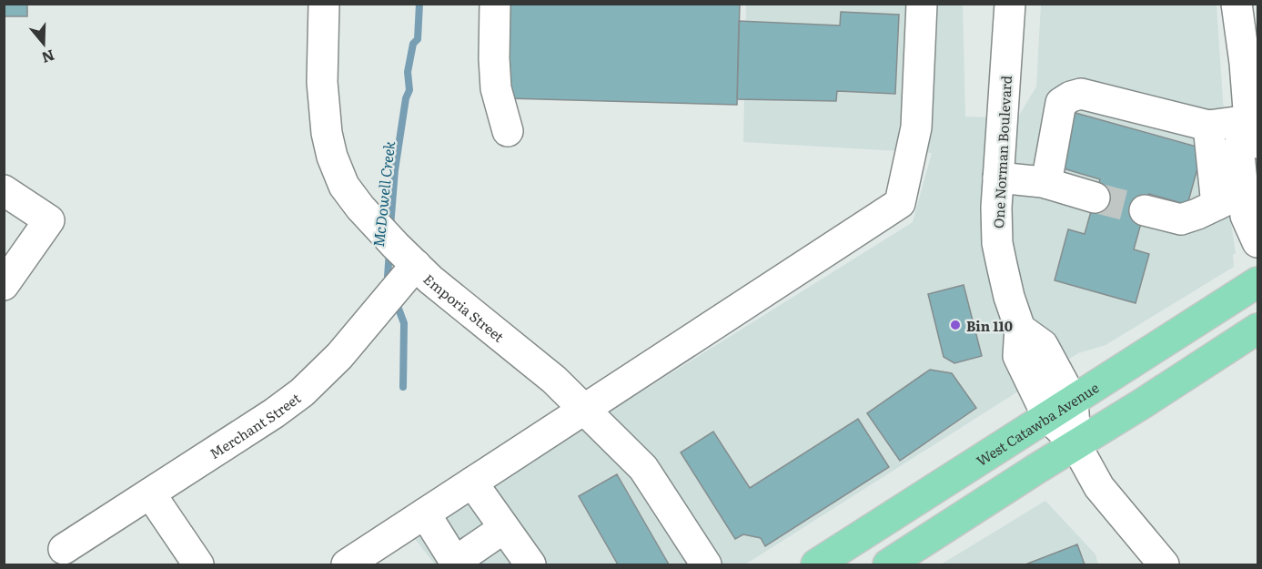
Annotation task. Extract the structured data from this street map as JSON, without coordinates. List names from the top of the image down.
{
  "streets": {
    "main road": ["West Catawba Avenue"],
    "street": ["One Norman Boulevard", "Emporia Street", "Merchant Street"]
  },
  "crossings": [
    ["One Norman Boulevard", "West Catawba Avenue"],
    ["Emporia Street", "Merchant Street"]
  ],
  "water": ["McDowell Creek"],
  "places": ["Bin 110"],
  "north": "bottom"
}
